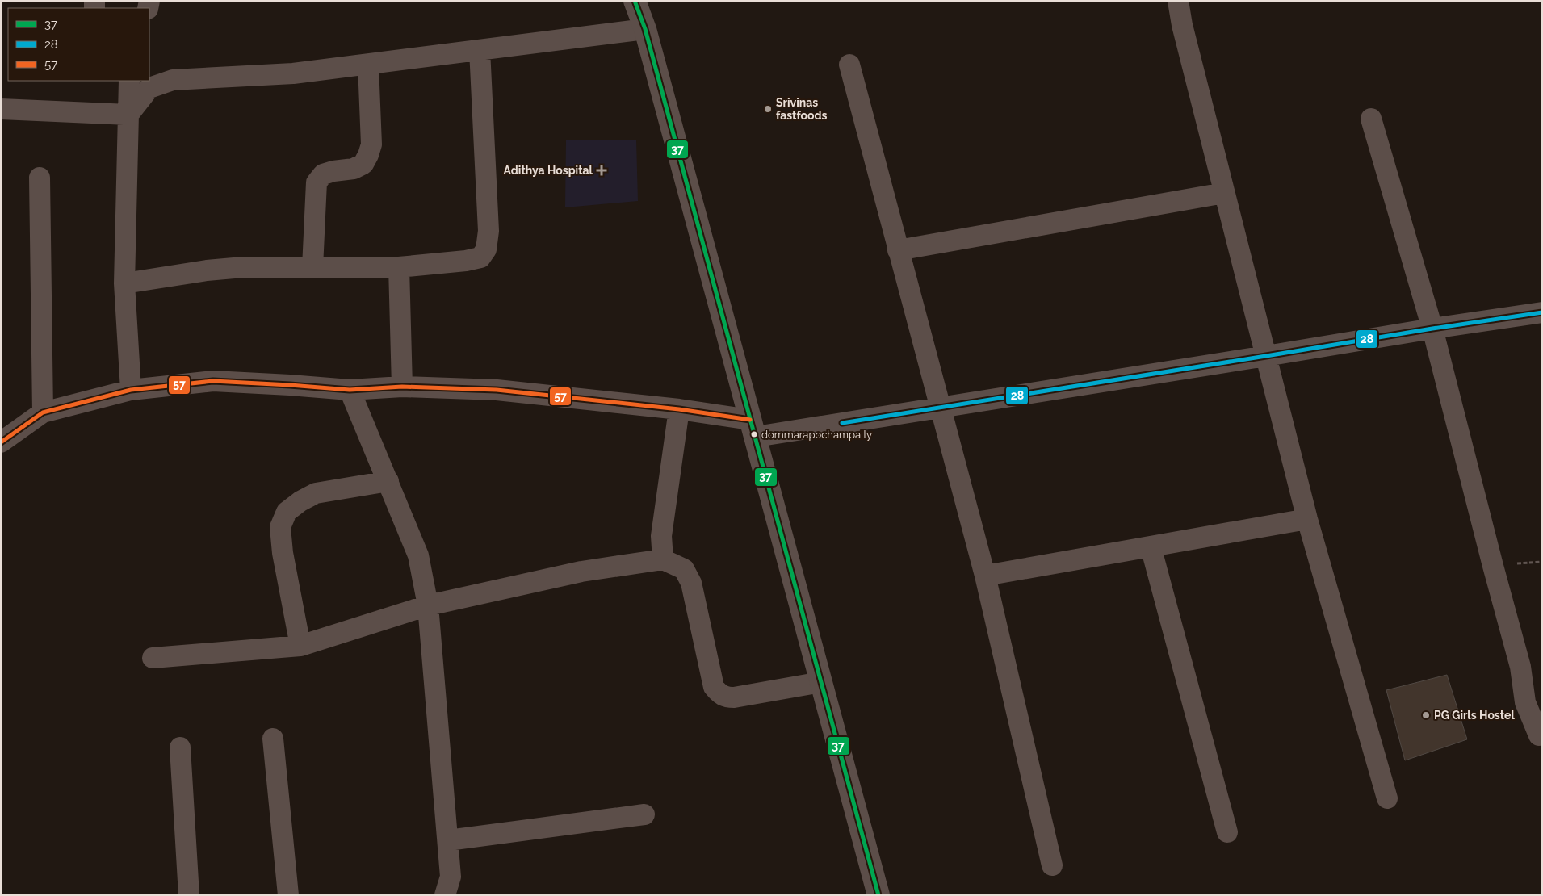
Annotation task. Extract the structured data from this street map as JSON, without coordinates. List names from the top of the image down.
{
  "places": {
    "other": ["Srivinas fastfoods", "dommarapochampally", "PG Girls Hostel"],
    "health": ["Adithya Hospital"]
  },
  "lines": ["transit line 37", "transit line 28", "transit line 57"],
  "legend": ["37", "28", "57"]
}
